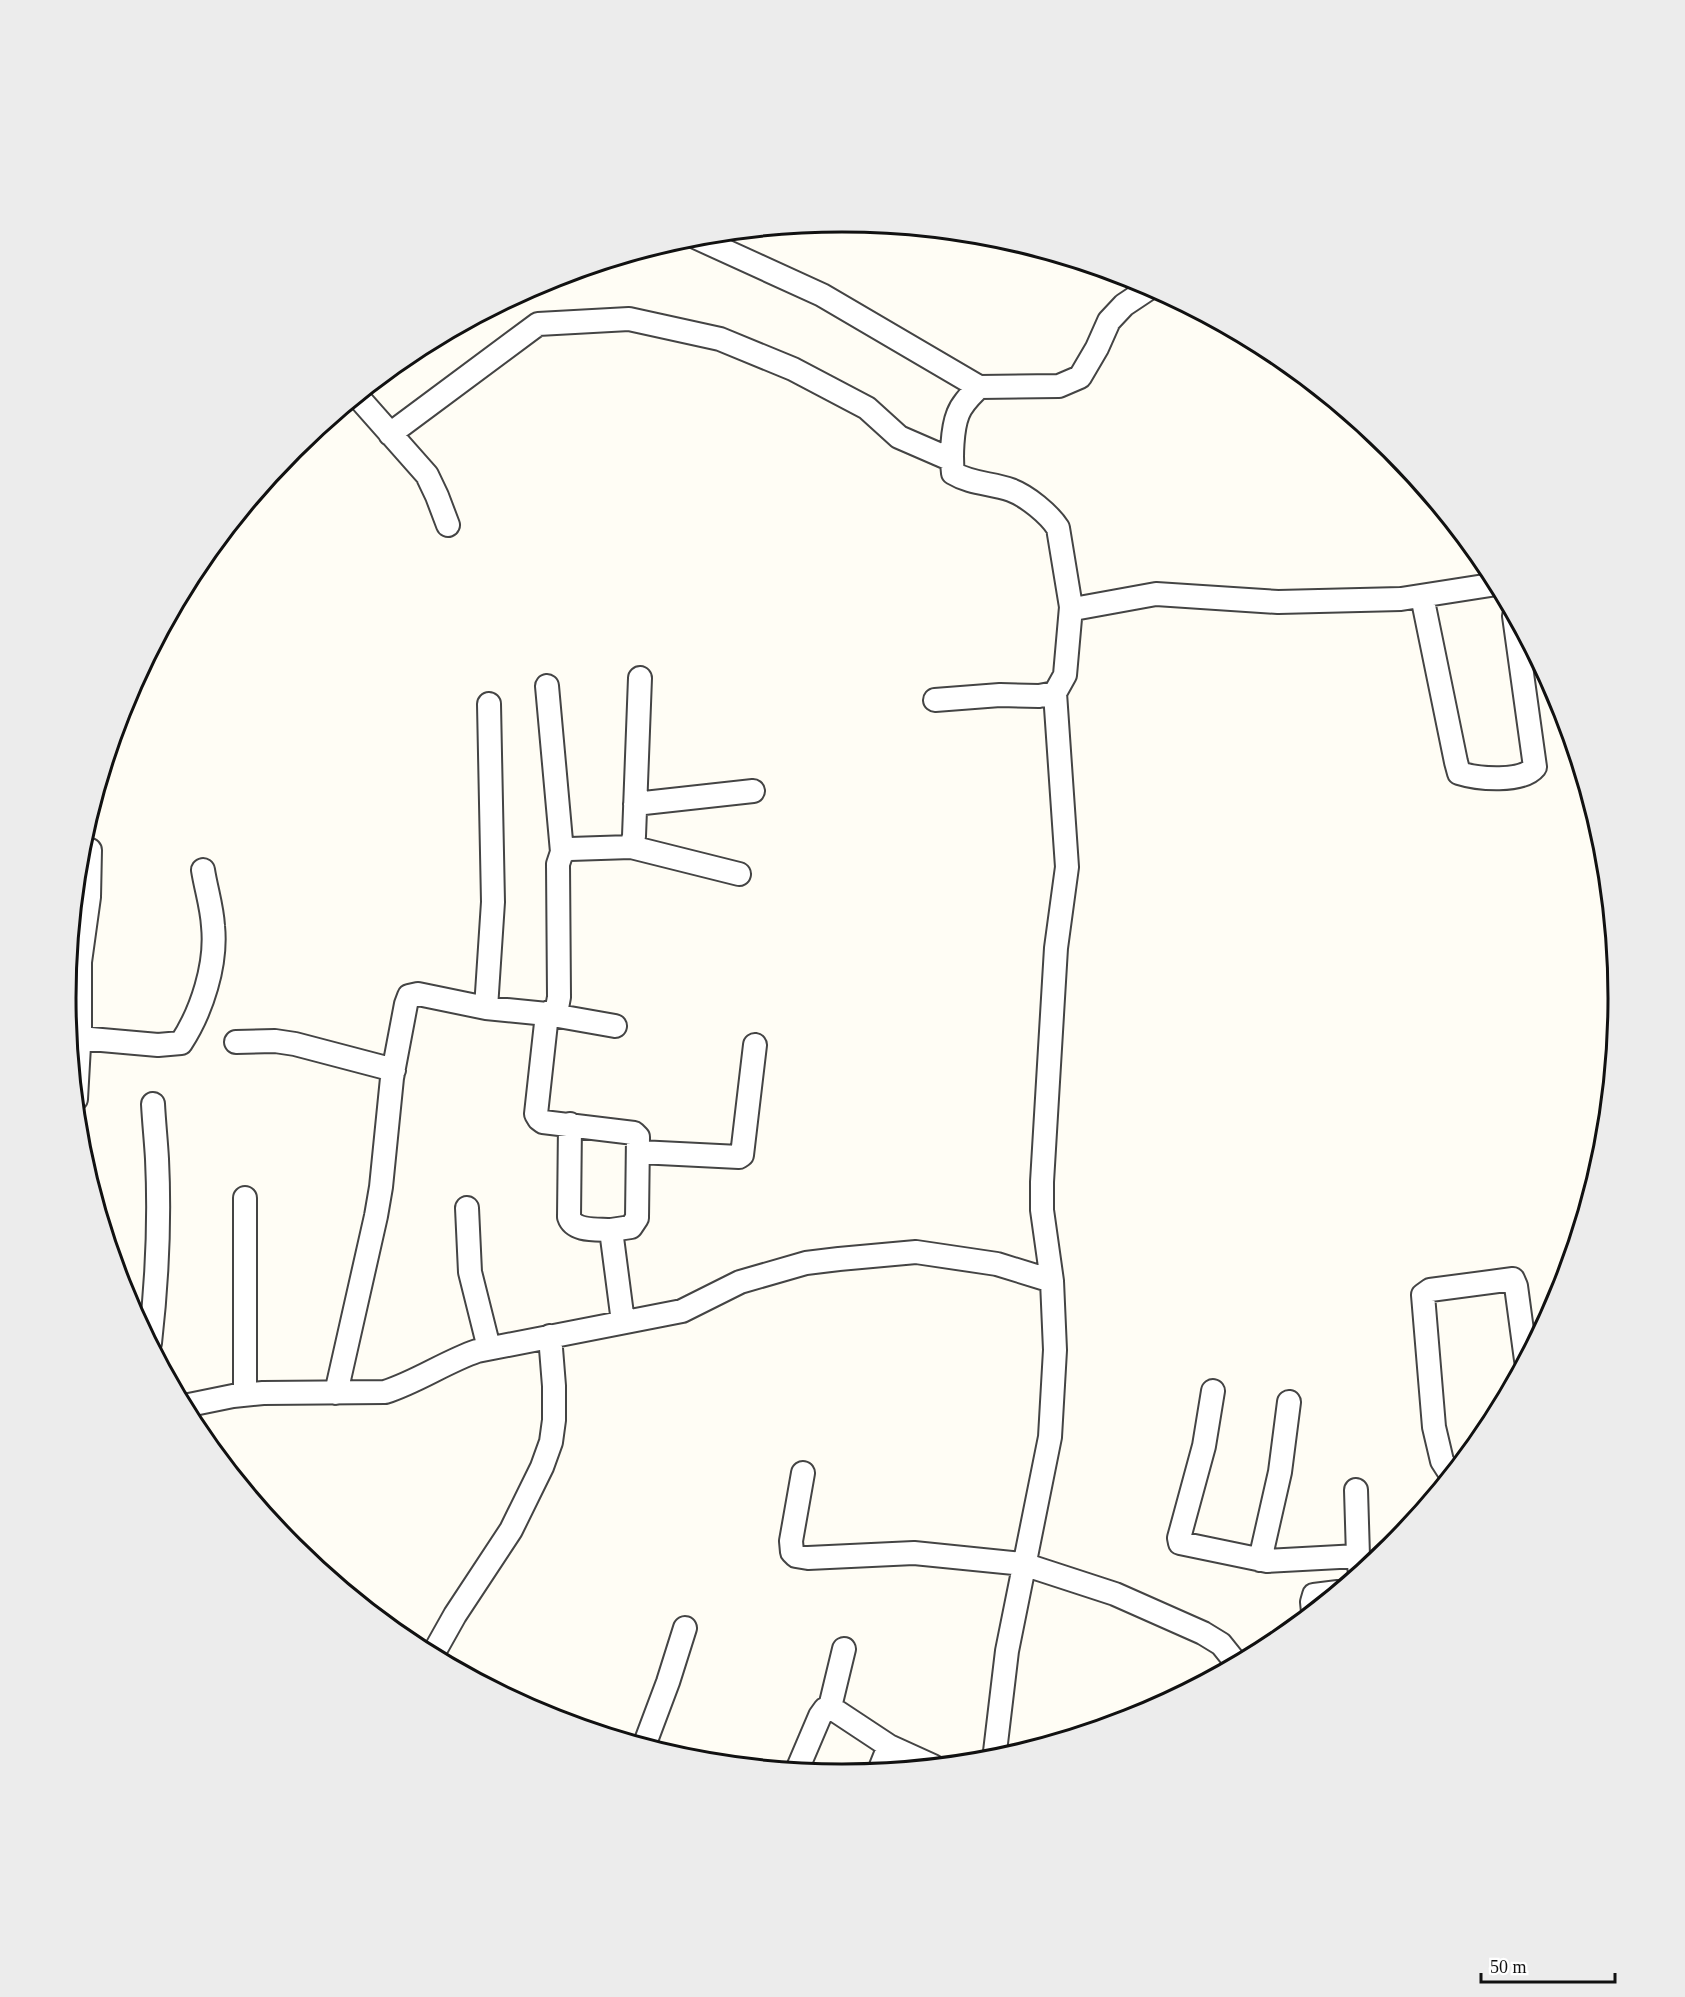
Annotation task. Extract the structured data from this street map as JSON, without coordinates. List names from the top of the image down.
{
  "scale_bar": "50 m"
}
